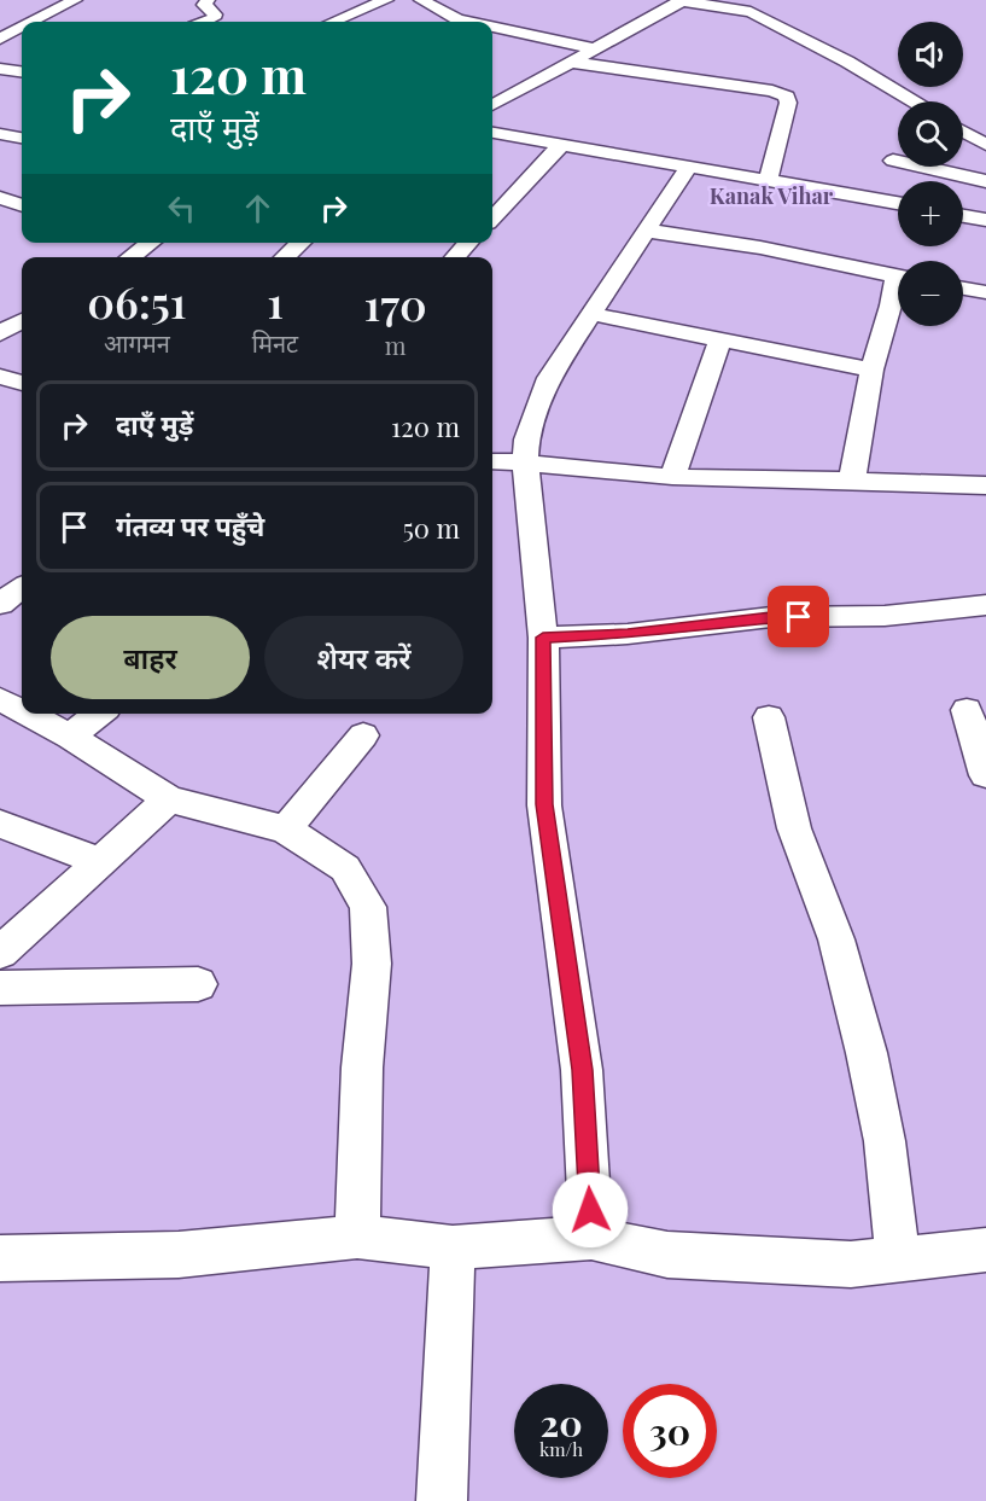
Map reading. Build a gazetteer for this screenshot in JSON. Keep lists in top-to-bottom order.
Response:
{
  "districts": ["Kanak Vihar"],
  "page": {
    "map_buttons": ["+", "−"],
    "turn": ["120 m", "दाएँ मुड़ें"],
    "eta": [
      "06:51",
      "आगमन",
      "1",
      "मिनट",
      "170",
      "m"
    ],
    "list": [
      {
        "name": "दाएँ मुड़ें",
        "value": "120 m"
      },
      {
        "name": "गंतव्य पर पहुँचे",
        "value": "50 m"
      }
    ],
    "buttons": ["बाहर", "शेयर करें"],
    "speed": "20 km/h",
    "limit": "30"
  }
}
